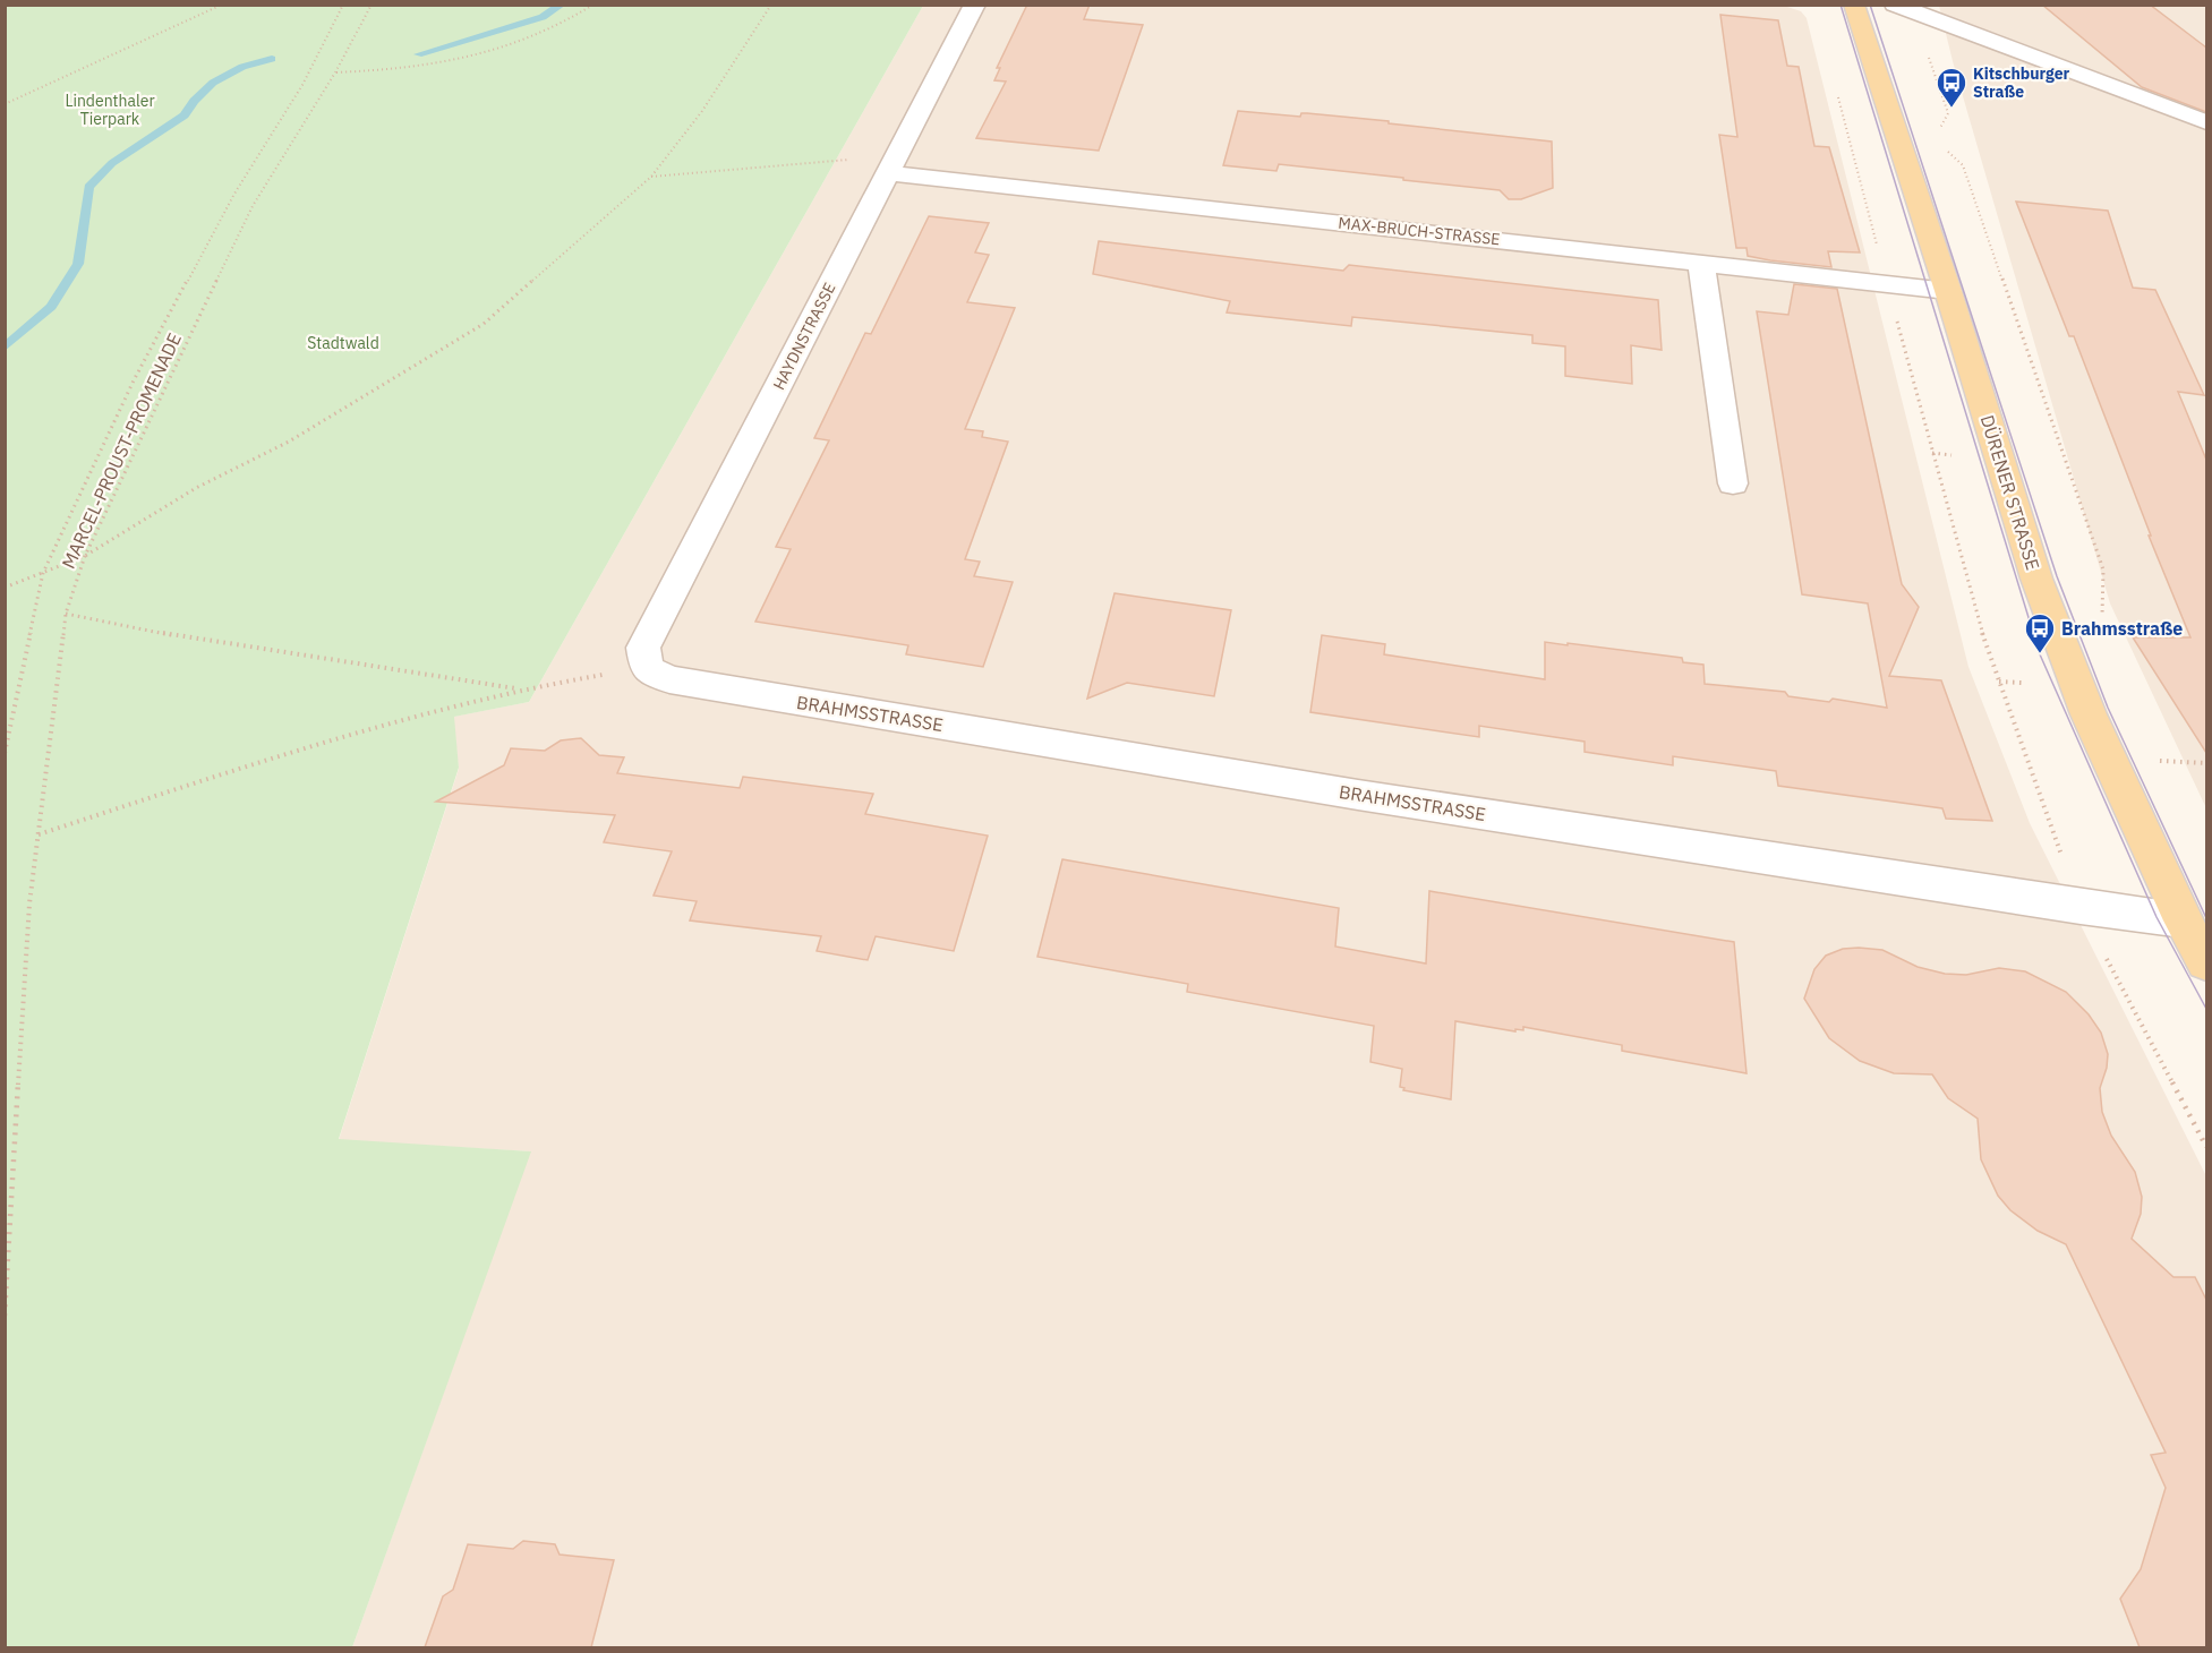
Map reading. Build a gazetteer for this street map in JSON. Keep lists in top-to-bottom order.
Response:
{
  "streets": {
    "main road": ["DÜRENER STRASSE"],
    "street": ["MAX-BRUCH-STRASSE", "HAYDNSTRASSE", "BRAHMSSTRASSE"],
    "path": ["MARCEL-PROUST-PROMENADE"]
  },
  "crossings": [
    ["MAX-BRUCH-STRASSE", "HAYDNSTRASSE"],
    ["MAX-BRUCH-STRASSE", "DÜRENER STRASSE"],
    ["HAYDNSTRASSE", "BRAHMSSTRASSE"],
    ["DÜRENER STRASSE", "BRAHMSSTRASSE"]
  ],
  "parks": ["Lindenthaler Tierpark", "Stadtwald"],
  "places": {
    "bus stop": ["Kitschburger Straße", "Brahmsstraße"]
  }
}
